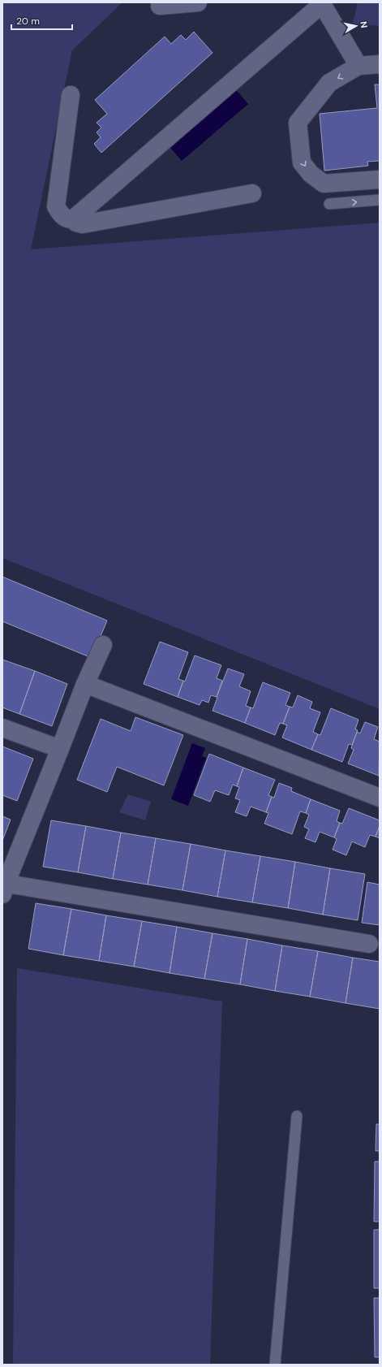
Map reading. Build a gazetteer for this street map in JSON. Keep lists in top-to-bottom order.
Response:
{
  "scale_bar": "20 m",
  "north": "right"
}
